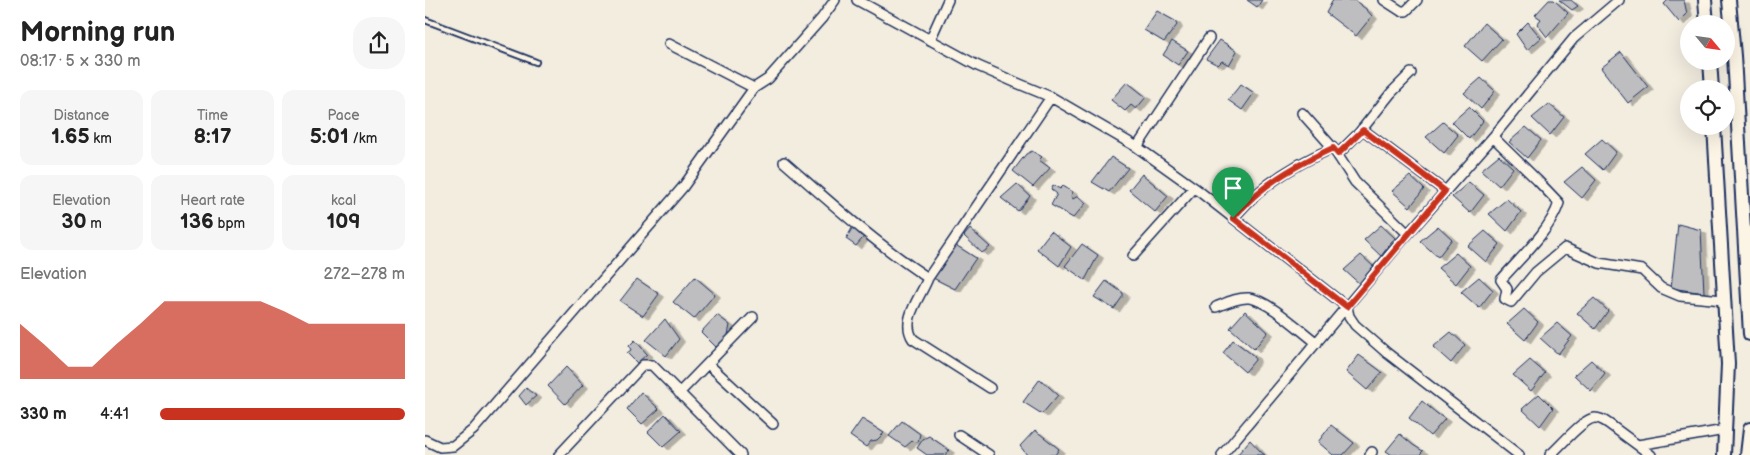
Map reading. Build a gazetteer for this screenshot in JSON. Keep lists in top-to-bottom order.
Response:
{
  "north": "bottom right",
  "page": {
    "heading": ["Morning run", "08:17 · 5 × 330 m"],
    "stats": [
      ["Distance", "1.65 km"],
      ["Time", "8:17"],
      ["Pace", "5:01 /km"],
      ["Elevation", "30 m"],
      ["Heart rate", "136 bpm"],
      ["kcal", "109"]
    ],
    "chart": ["Elevation", "272–278 m"],
    "list": [
      {
        "name": "330 m",
        "note": "4:41"
      }
    ]
  }
}
